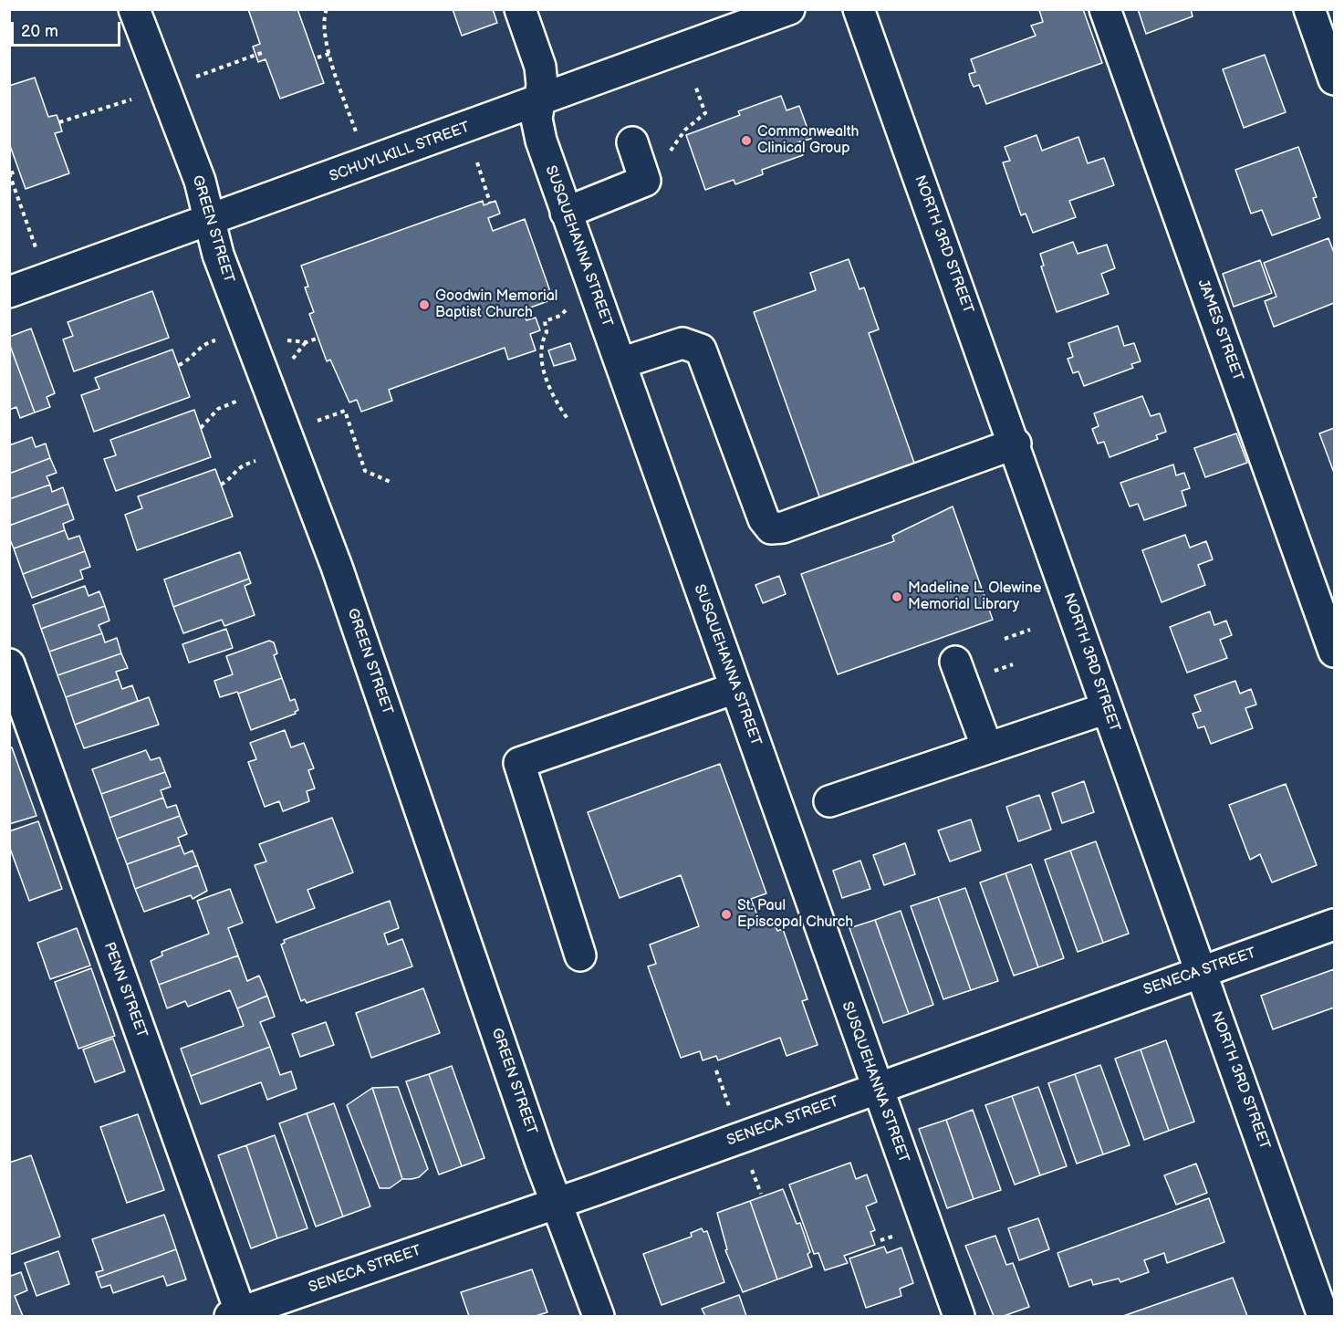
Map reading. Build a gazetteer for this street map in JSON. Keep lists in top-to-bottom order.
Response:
{
  "streets": {
    "street": [
      "SCHUYLKILL STREET",
      "GREEN STREET",
      "NORTH 3RD STREET",
      "SUSQUEHANNA STREET",
      "JAMES STREET",
      "SENECA STREET",
      "PENN STREET"
    ]
  },
  "crossings": [
    ["SCHUYLKILL STREET", "GREEN STREET"],
    ["SCHUYLKILL STREET", "SUSQUEHANNA STREET"],
    ["GREEN STREET", "SENECA STREET"],
    ["NORTH 3RD STREET", "SENECA STREET"],
    ["SUSQUEHANNA STREET", "SENECA STREET"],
    ["SENECA STREET", "PENN STREET"]
  ],
  "places": [
    "Commonwealth Clinical Group",
    "Goodwin Memorial Baptist Church",
    "Madeline L. Olewine Memorial Library",
    "St. Paul Episcopal Church"
  ],
  "scale_bar": "20 m"
}
